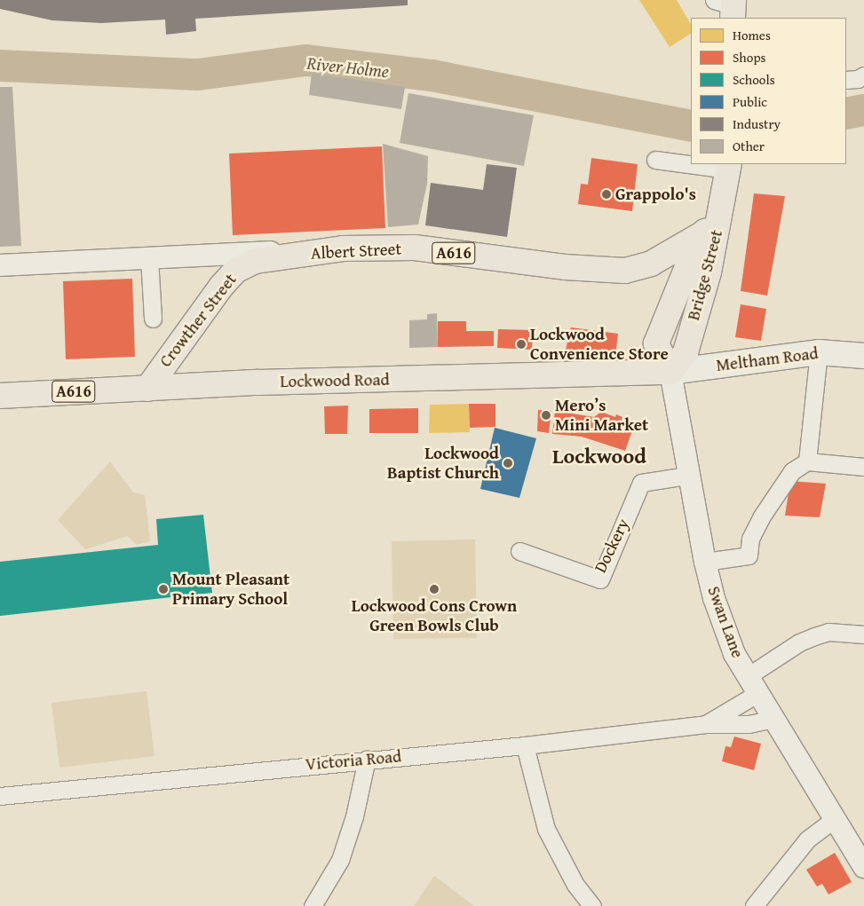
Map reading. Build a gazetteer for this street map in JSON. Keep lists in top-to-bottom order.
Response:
{
  "streets": {
    "main road": [
      "Albert Street",
      "A616",
      "Bridge Street",
      "Crowther Street",
      "Meltham Road",
      "Lockwood Road"
    ],
    "street": ["Dockery", "Swan Lane", "Victoria Road"]
  },
  "crossings": [
    ["Albert Street", "Bridge Street"],
    ["Albert Street", "Crowther Street"],
    ["Bridge Street", "Meltham Road"],
    ["Bridge Street", "Lockwood Road"],
    ["Bridge Street", "Swan Lane"],
    ["Crowther Street", "Lockwood Road"],
    ["Meltham Road", "Lockwood Road"],
    ["Meltham Road", "Swan Lane"],
    ["Lockwood Road", "Swan Lane"],
    ["Dockery", "Swan Lane"],
    ["Swan Lane", "Victoria Road"]
  ],
  "districts": ["Lockwood"],
  "water": ["River Holme"],
  "places": [
    "Grappolo's",
    "Lockwood Convenience Store",
    "Mero’s Mini Market",
    "Lockwood Baptist Church",
    "Mount Pleasant Primary School",
    "Lockwood Cons Crown Green Bowls Club"
  ],
  "legend": [
    "Homes",
    "Shops",
    "Schools",
    "Public",
    "Industry",
    "Other"
  ]
}
